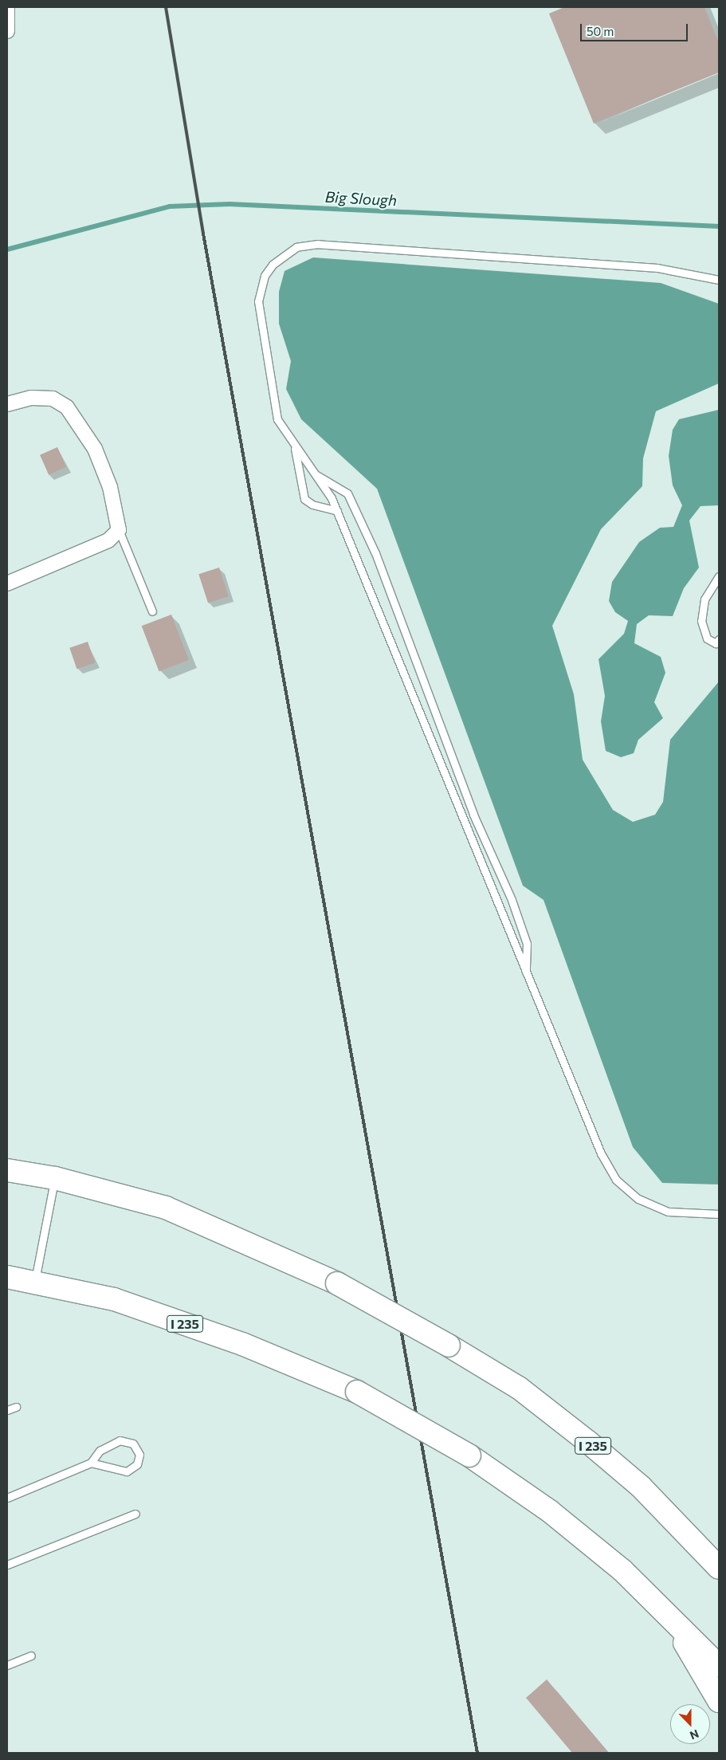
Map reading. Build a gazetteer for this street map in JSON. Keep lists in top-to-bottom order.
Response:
{
  "streets": {
    "highway": ["I 235"]
  },
  "water": ["Big Slough"],
  "scale_bar": "50 m",
  "north": "bottom"
}
